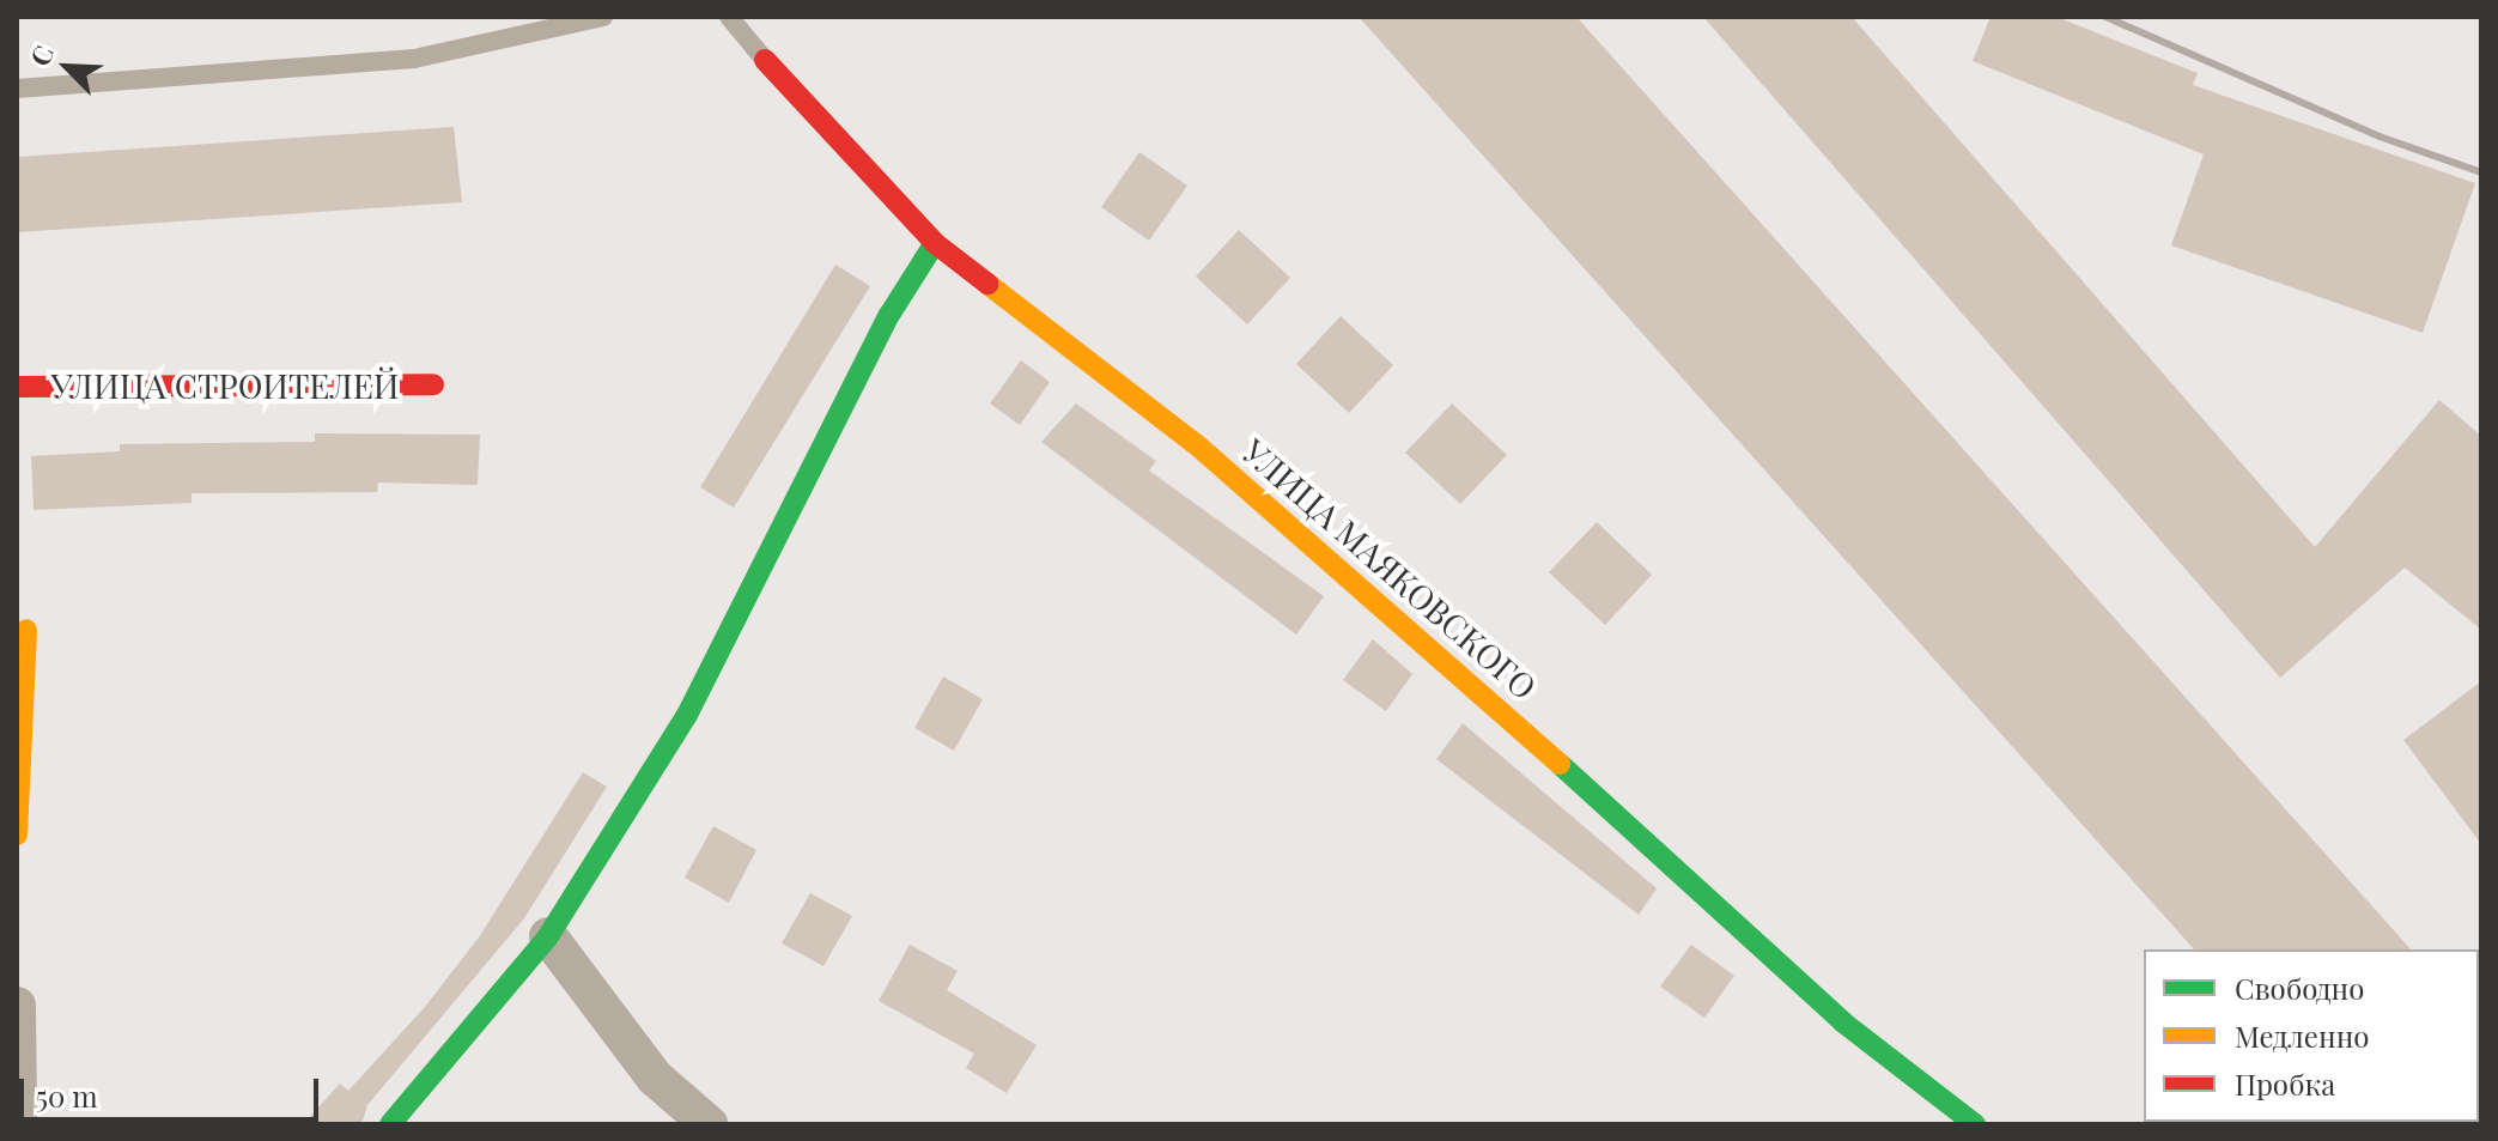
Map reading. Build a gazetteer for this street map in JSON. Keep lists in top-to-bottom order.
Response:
{
  "streets": {
    "street": ["УЛИЦА СТРОИТЕЛЕЙ", "УЛИЦА МАЯКОВСКОГО"]
  },
  "legend": ["Свободно", "Медленно", "Пробка"],
  "scale_bar": "50 m",
  "north": "top left"
}
